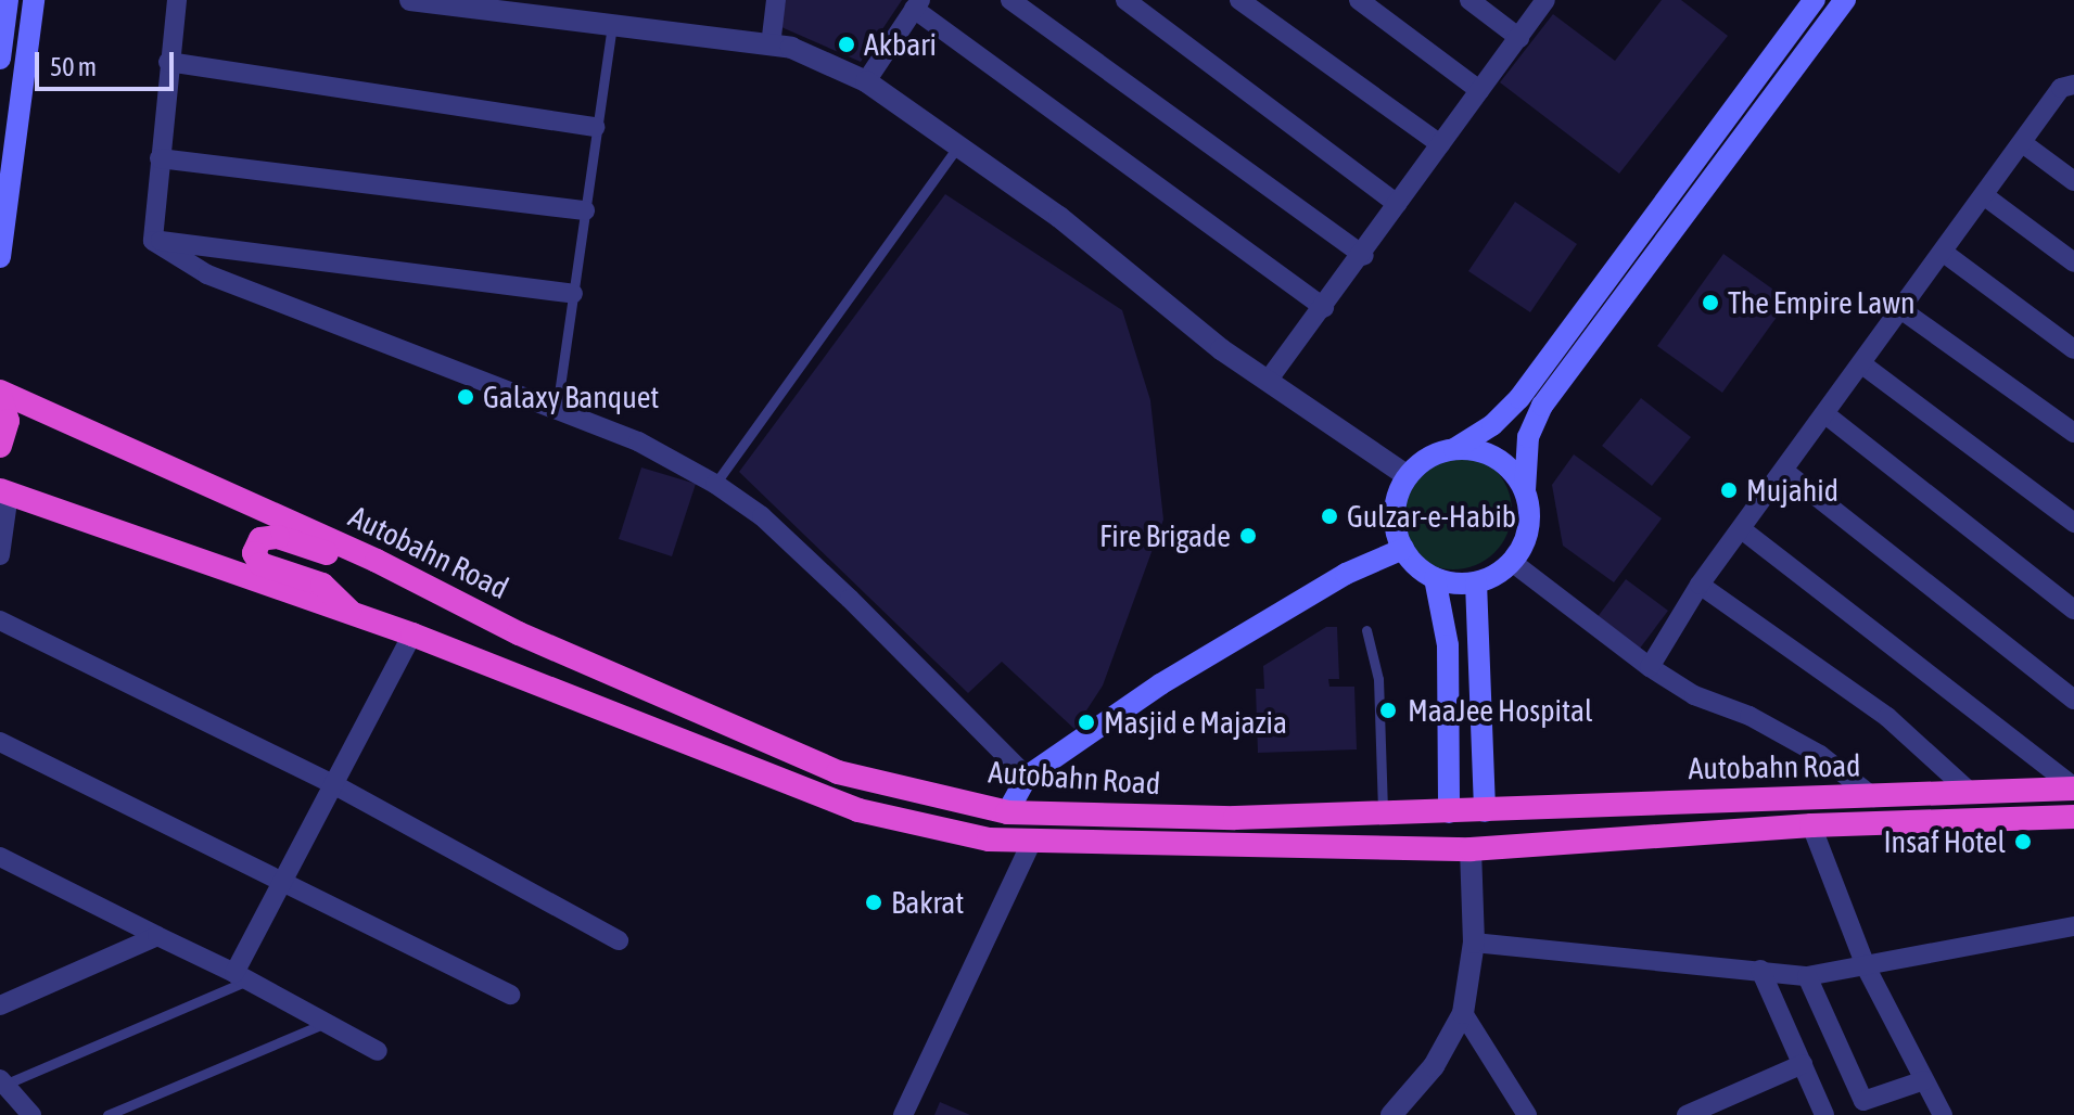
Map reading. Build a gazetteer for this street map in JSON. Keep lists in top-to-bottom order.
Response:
{
  "streets": {
    "highway": ["Autobahn Road"]
  },
  "places": [
    "Akbari",
    "The Empire Lawn",
    "Galaxy Banquet",
    "Mujahid",
    "Gulzar-e-Habib",
    "Fire Brigade",
    "MaaJee Hospital",
    "Masjid e Majazia",
    "Insaf Hotel",
    "Bakrat"
  ],
  "scale_bar": "50 m"
}
